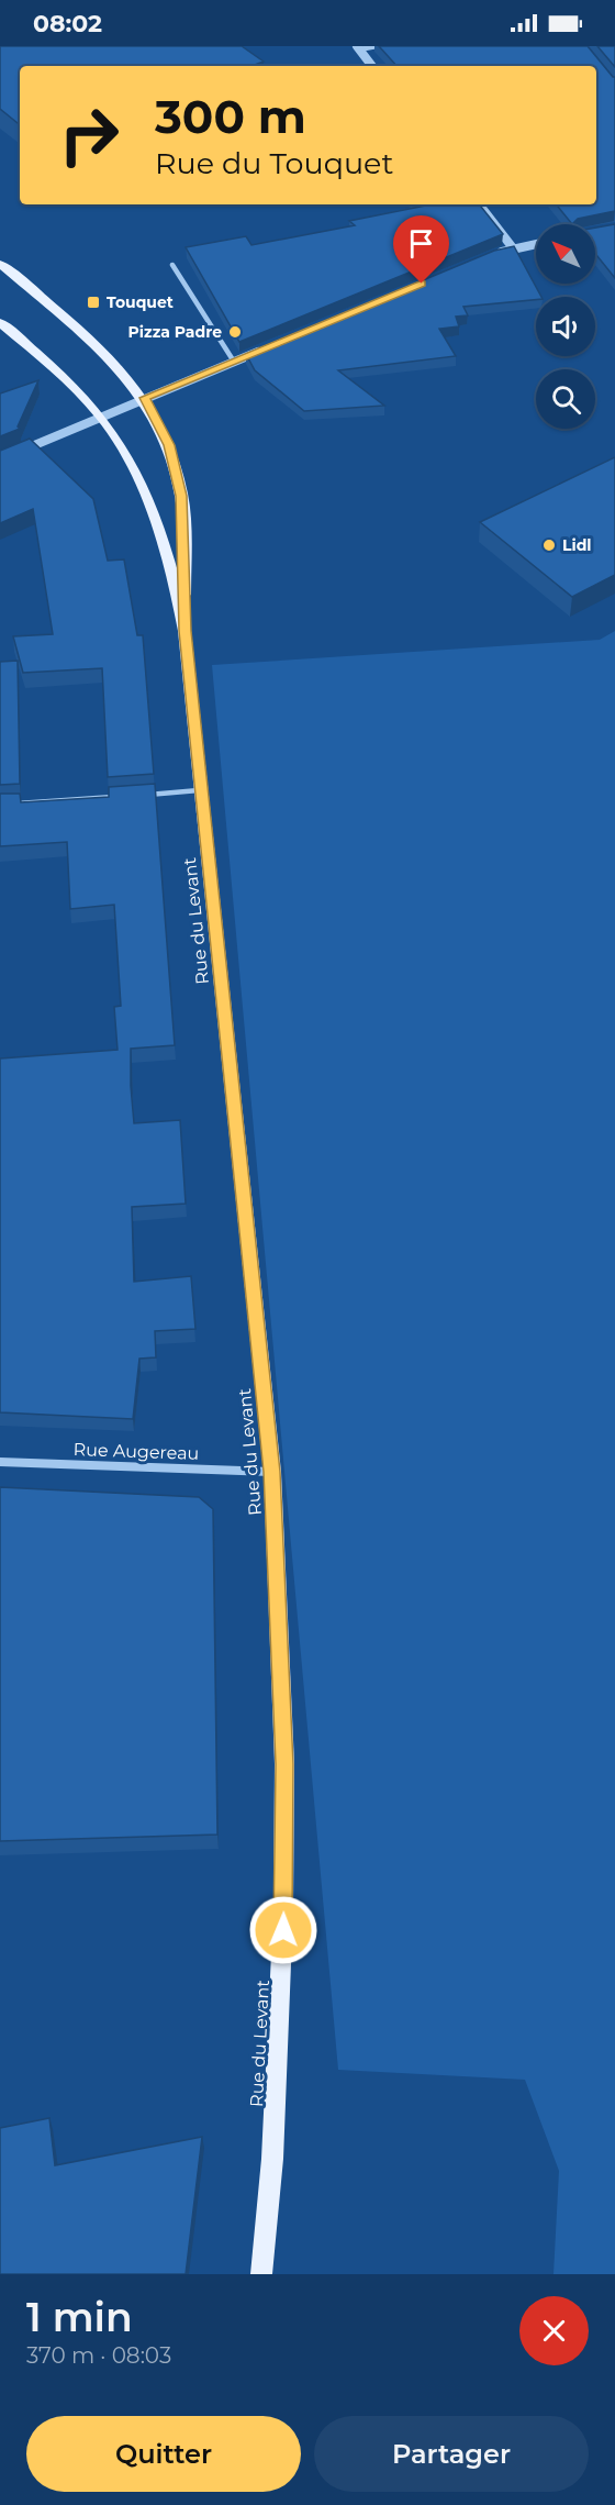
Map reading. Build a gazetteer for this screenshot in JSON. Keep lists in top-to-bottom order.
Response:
{
  "streets": {
    "main road": ["Rue du Levant"],
    "street": ["Rue Augereau"]
  },
  "crossings": [
    ["Rue du Levant", "Rue Augereau"]
  ],
  "places": {
    "transit": ["Touquet"],
    "other": ["Pizza Padre", "Lidl"]
  },
  "north": "top left",
  "page": {
    "status": "08:02",
    "turn": ["300 m", "Rue du Touquet"],
    "heading": ["1 min", "370 m · 08:03"],
    "buttons": ["Quitter", "Partager"]
  }
}
